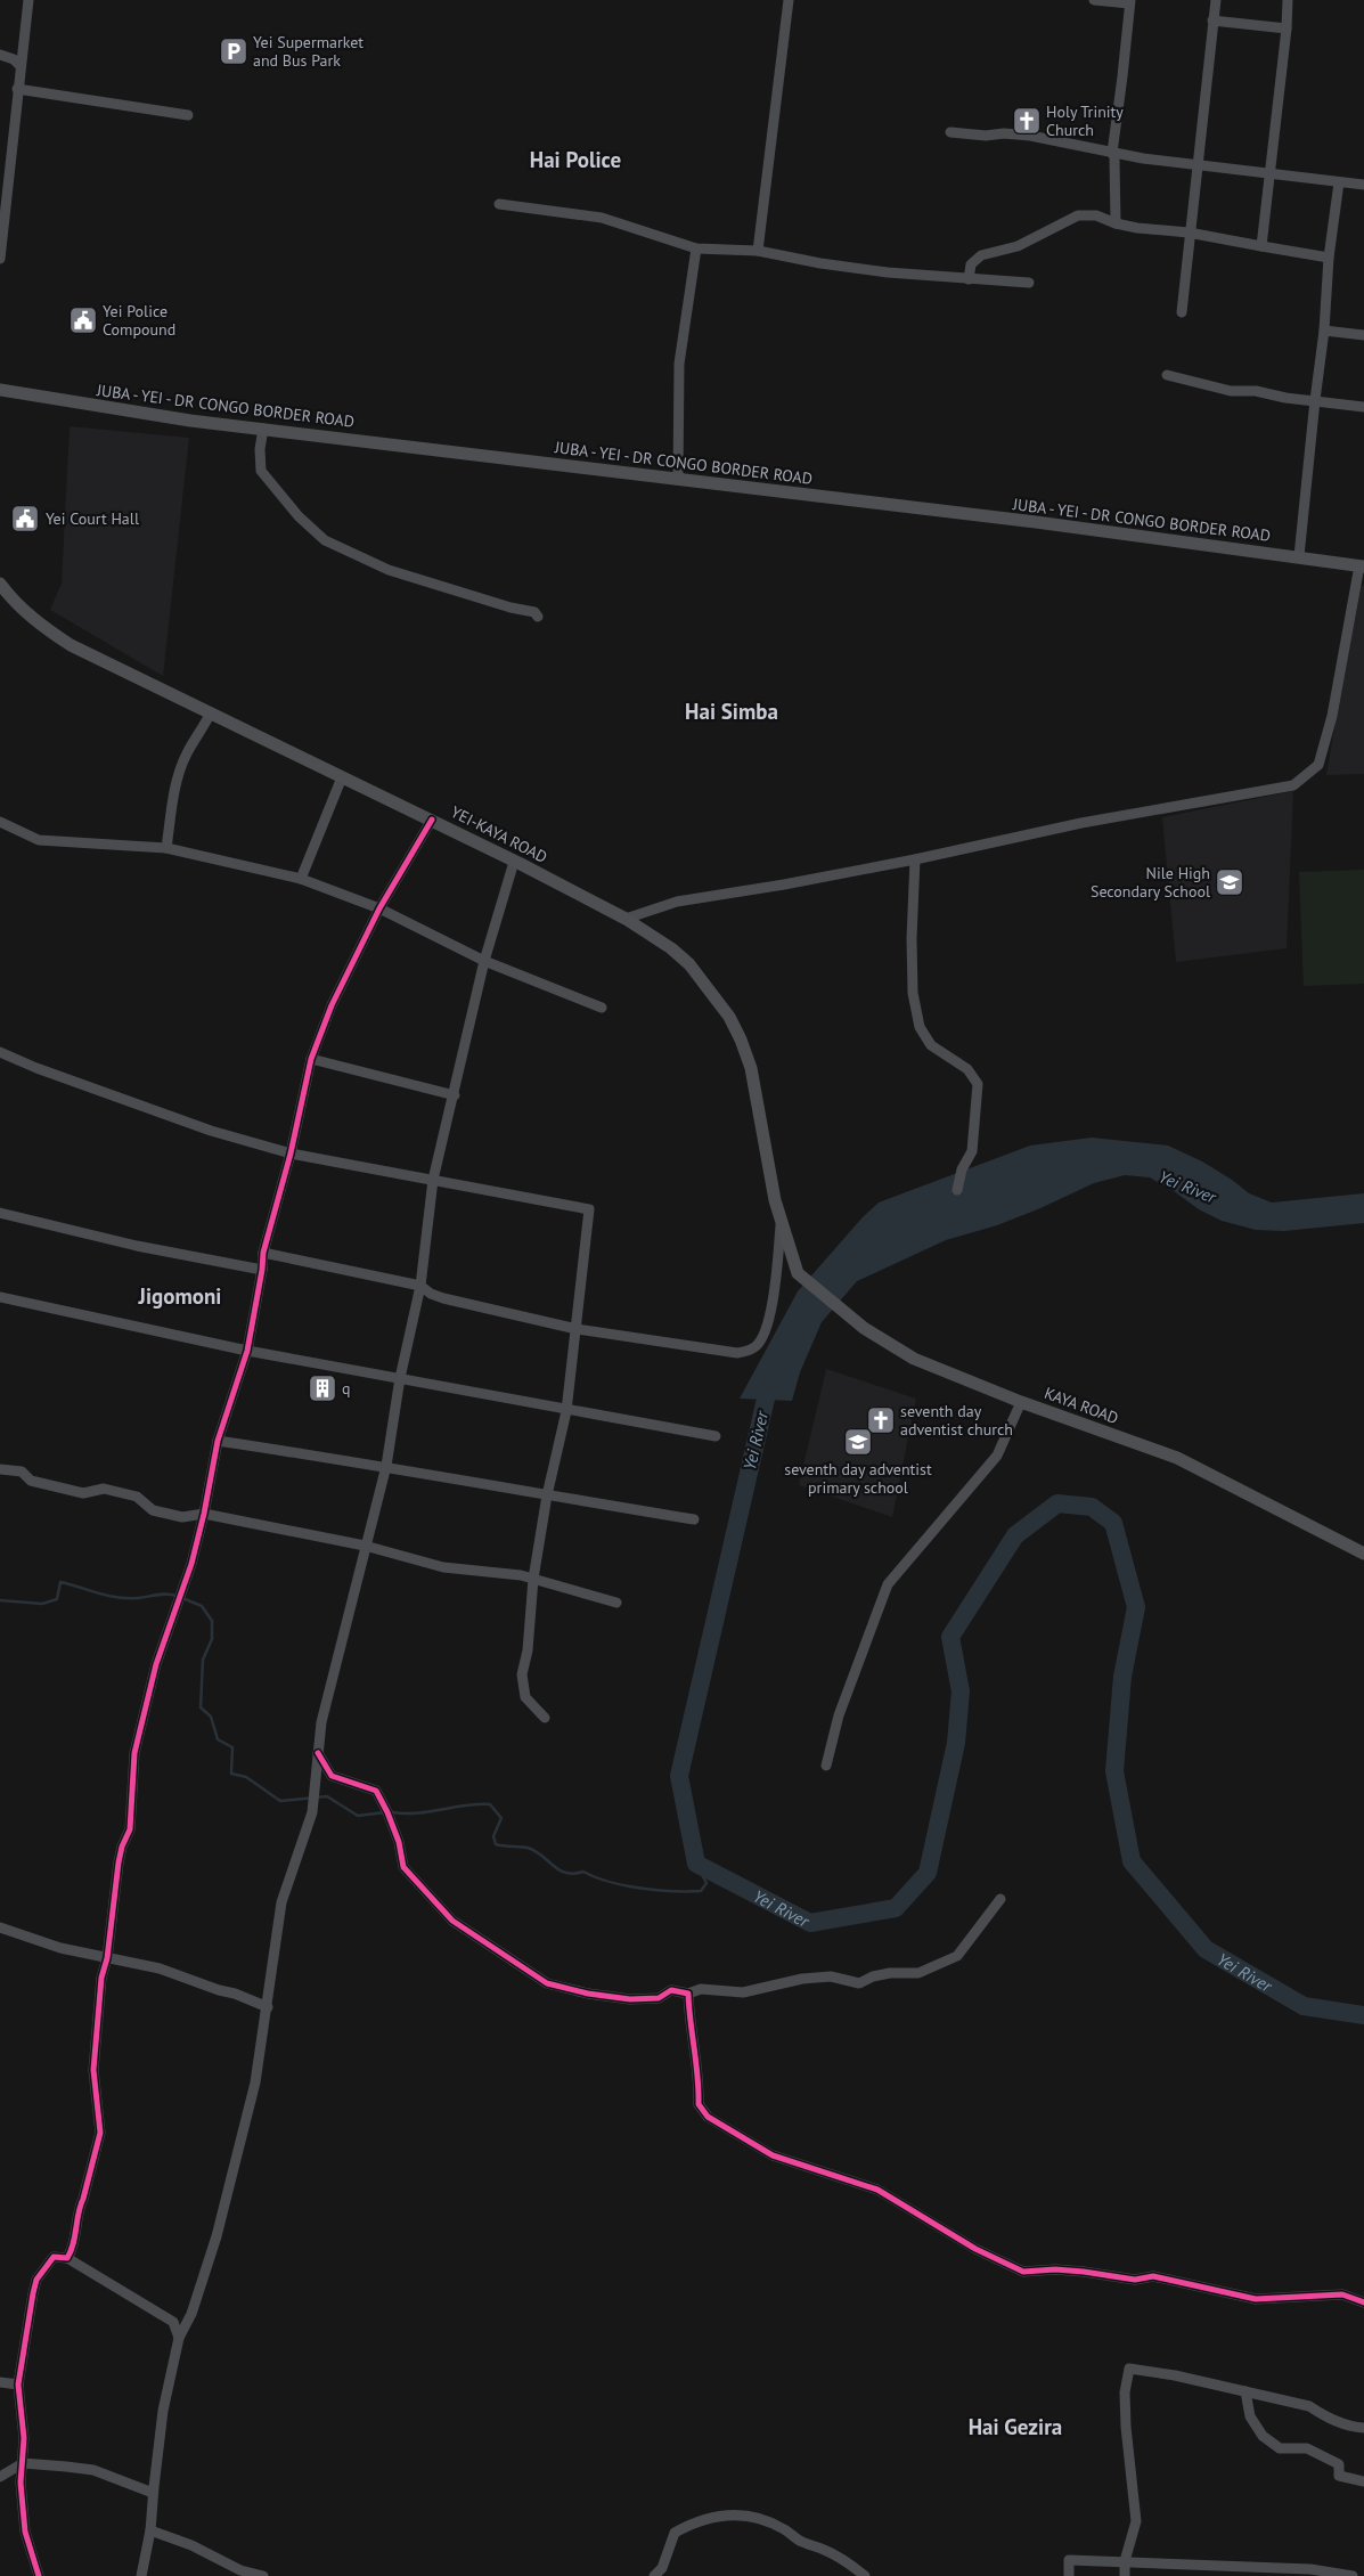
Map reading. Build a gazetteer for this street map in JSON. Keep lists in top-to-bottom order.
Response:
{
  "streets": {
    "main road": ["JUBA - YEI - DR CONGO BORDER ROAD", "YEI-KAYA ROAD", "KAYA ROAD"]
  },
  "crossings": [
    ["YEI-KAYA ROAD", "KAYA ROAD"]
  ],
  "districts": [
    "Hai Police",
    "Hai Simba",
    "Jigomoni",
    "Hai Gezira"
  ],
  "water": ["Yei River"],
  "places": {
    "parking": ["Yei Supermarket and Bus Park"],
    "church": ["Holy Trinity Church", "seventh day adventist church"],
    "public building": ["Yei Police Compound", "Yei Court Hall"],
    "school or university": ["Nile High Secondary School", "seventh day adventist primary school"],
    "building": ["q"]
  }
}
